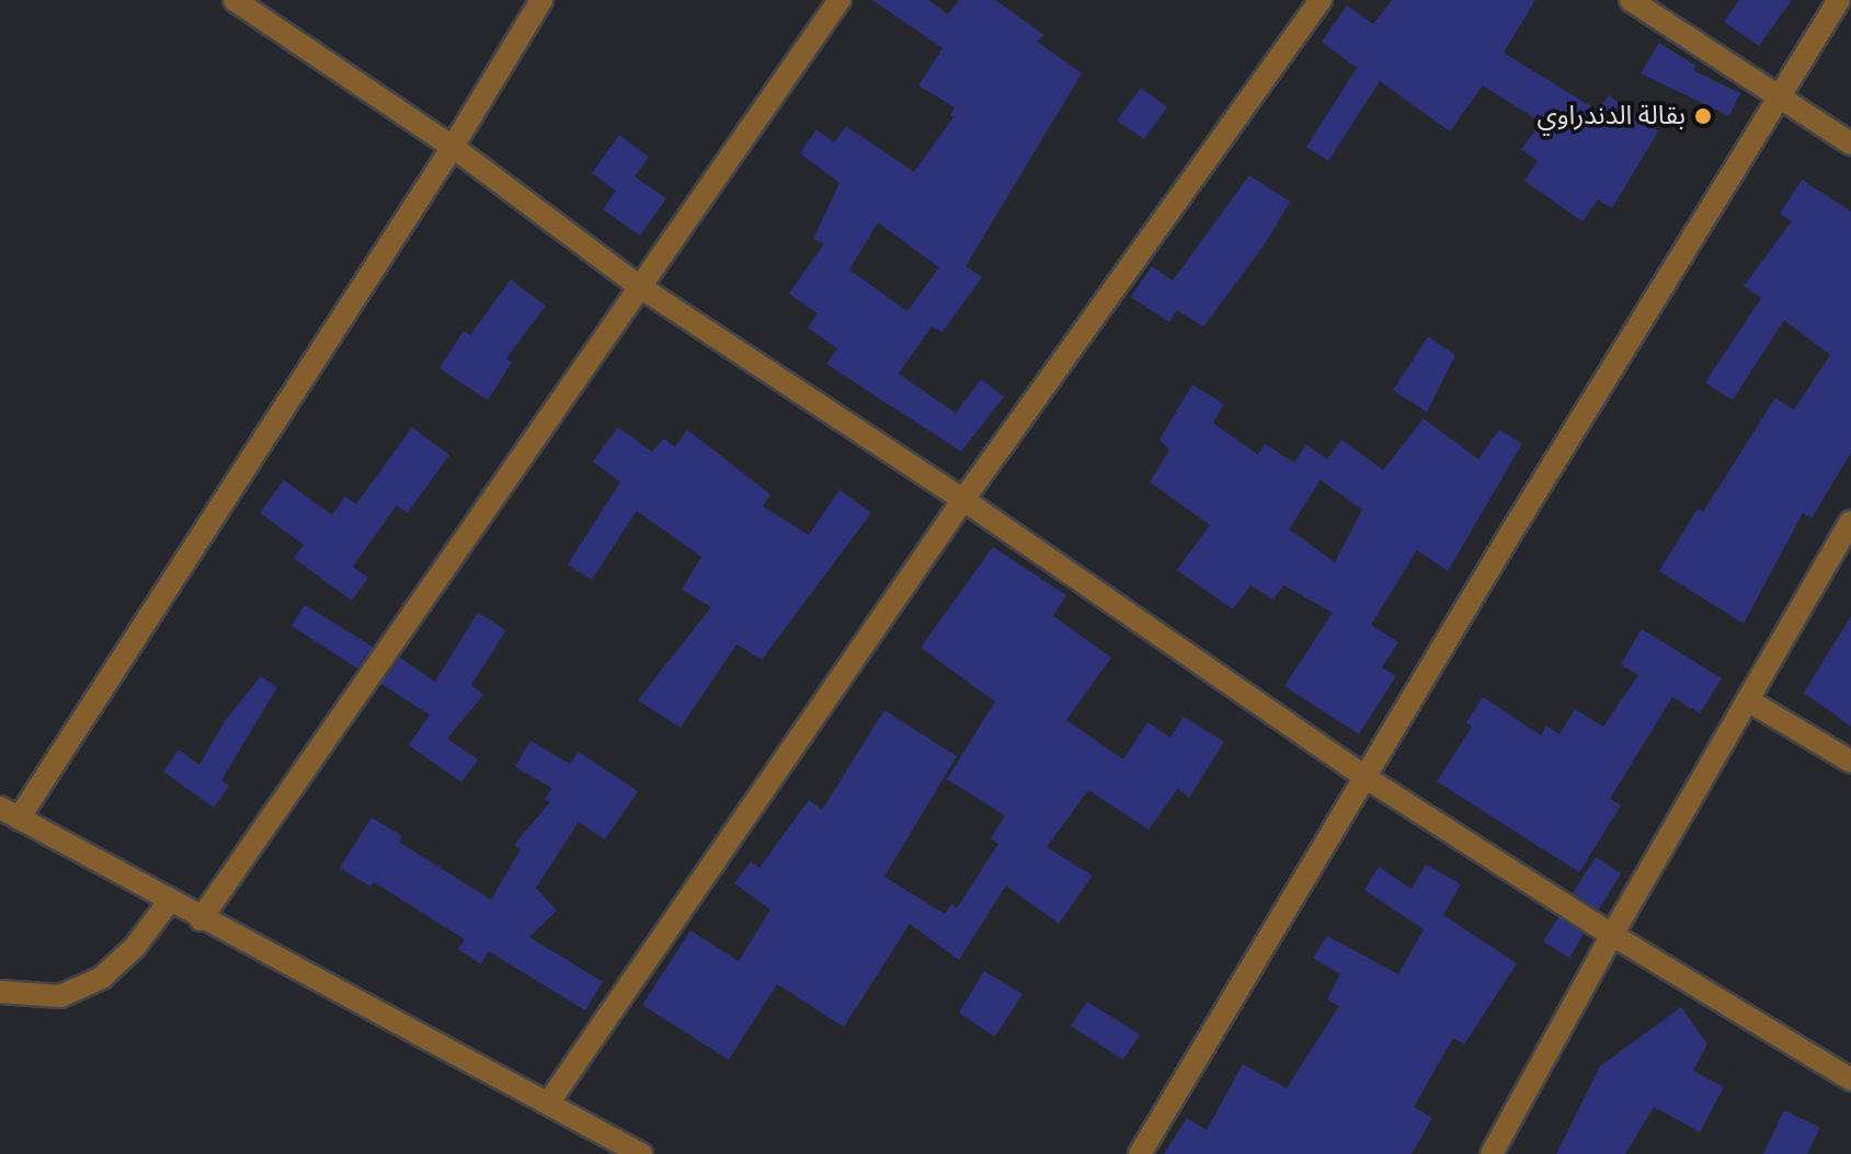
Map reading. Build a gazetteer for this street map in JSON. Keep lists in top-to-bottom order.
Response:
{
  "places": ["بقالة الدندراوي"]
}
